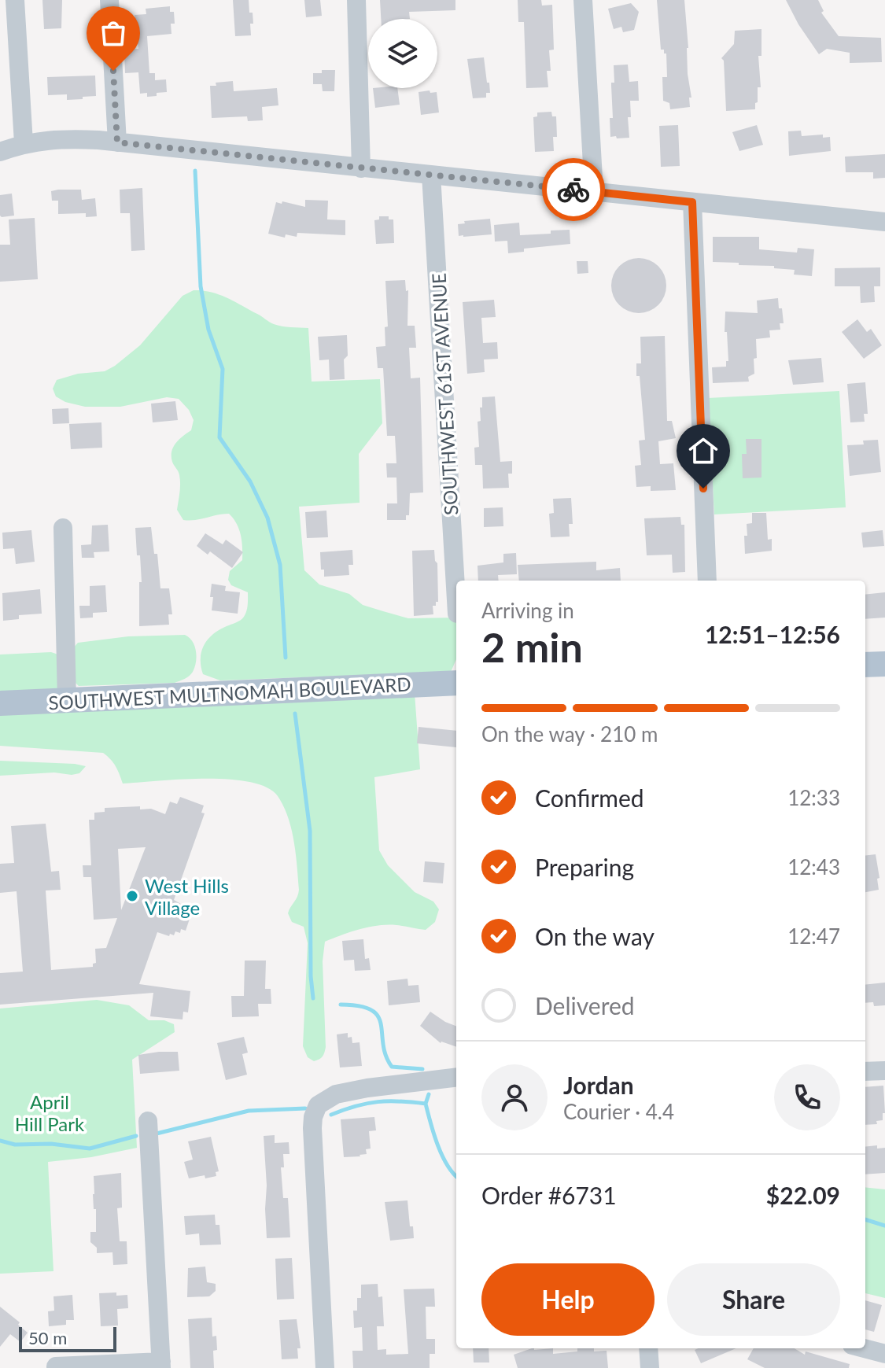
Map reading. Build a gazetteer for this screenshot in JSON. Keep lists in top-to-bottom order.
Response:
{
  "streets": {
    "main road": ["SOUTHWEST MULTNOMAH BOULEVARD"],
    "street": ["SOUTHWEST 61ST AVENUE"]
  },
  "parks": ["April Hill Park"],
  "places": ["West Hills Village"],
  "scale_bar": "50 m",
  "page": {
    "heading": ["2 min", "Arriving in", "12:51–12:56"],
    "panel": [
      "Jordan",
      "Courier · 4.4",
      "Order #6731",
      "$22.09"
    ],
    "bar": "On the way · 210 m",
    "list": [
      ["Confirmed", "12:33"],
      ["Preparing", "12:43"],
      ["On the way", "12:47"],
      "Delivered"
    ],
    "buttons": ["Help", "Share"],
    "scale": "50 m"
  }
}
